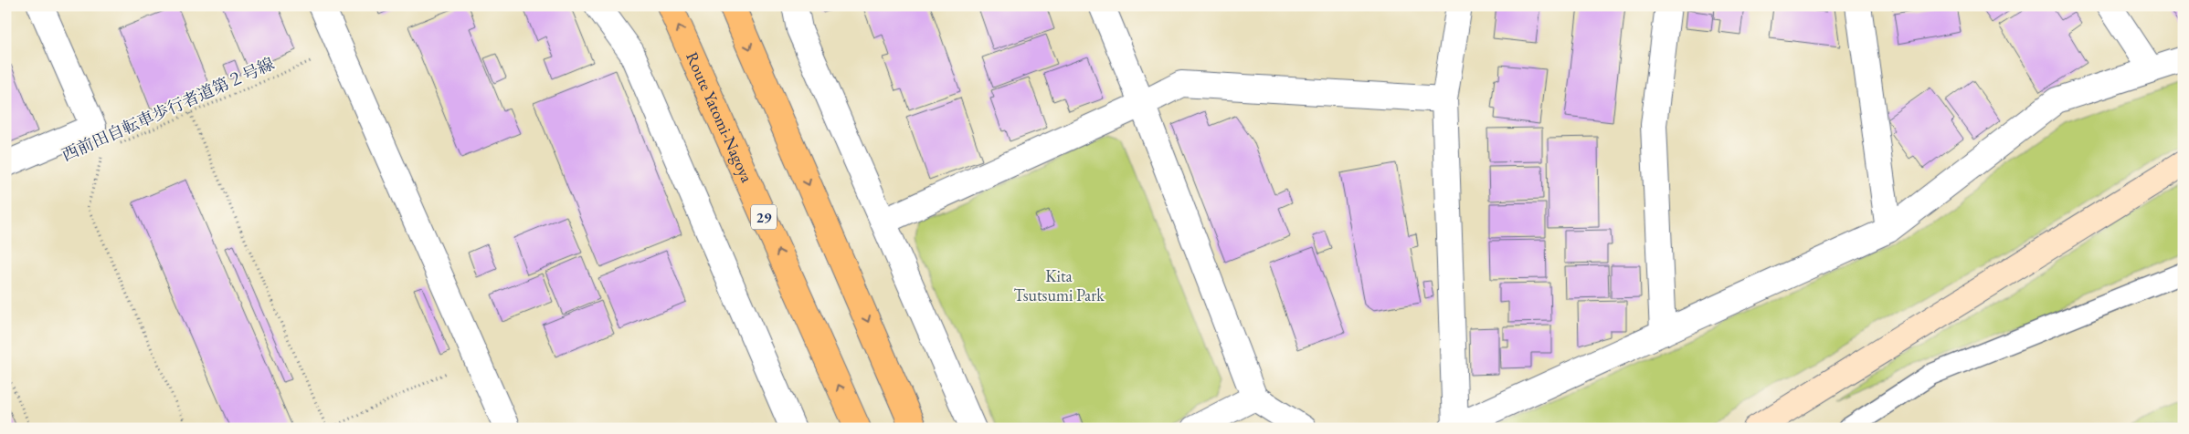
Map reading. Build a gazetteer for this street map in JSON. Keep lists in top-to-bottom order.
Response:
{
  "streets": {
    "main road": ["Route Yatomi-Nagoya", "29"],
    "path": ["西前田自転車歩行者道第２号線"]
  },
  "parks": ["Kita Tsutsumi Park"]
}
